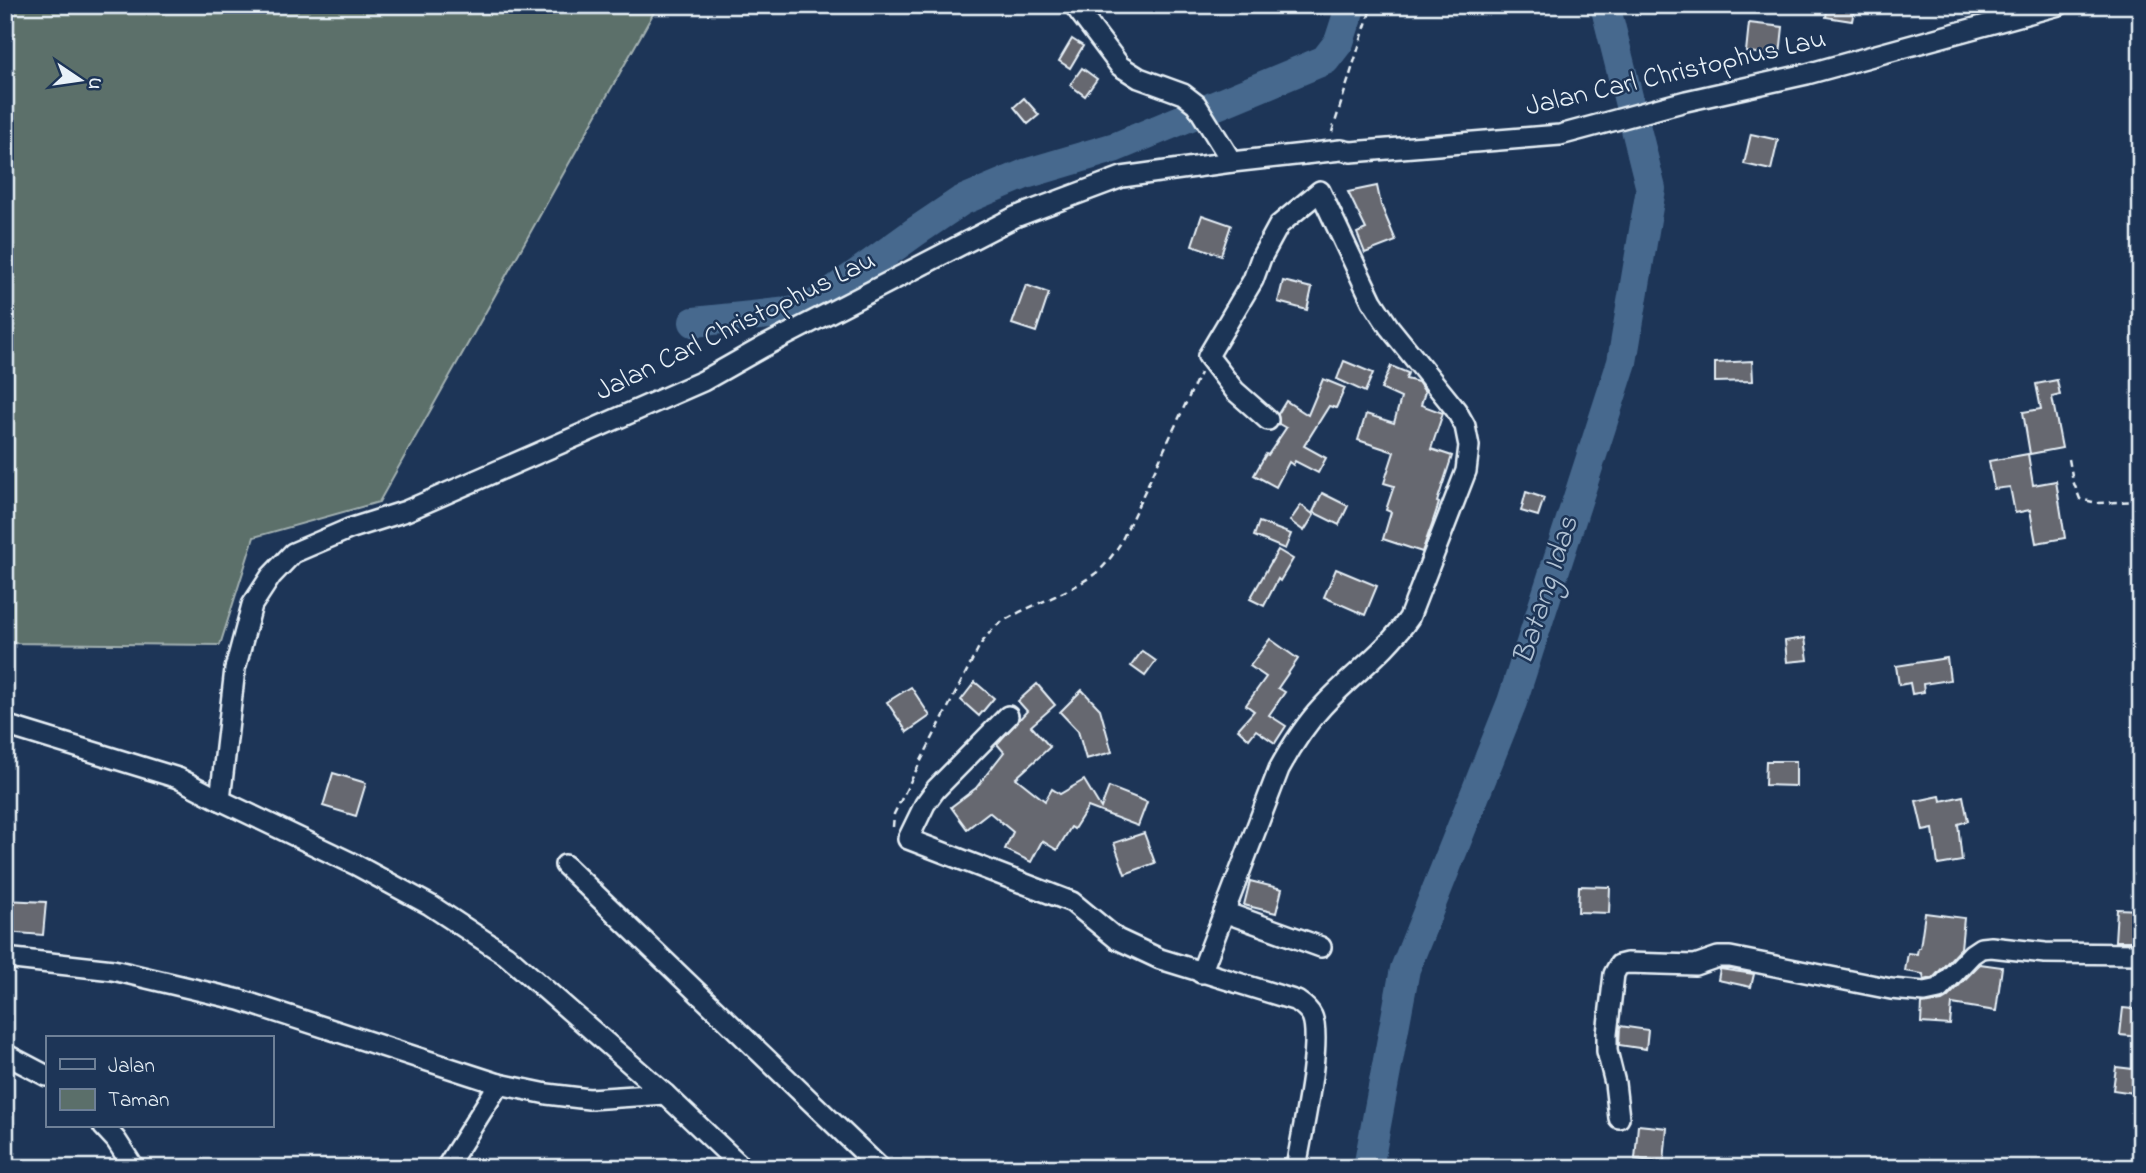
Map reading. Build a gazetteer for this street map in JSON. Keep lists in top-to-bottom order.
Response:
{
  "streets": {
    "street": ["Jalan Carl Christophus Lau"]
  },
  "water": ["Batang Idas"],
  "legend": ["Jalan", "Taman"],
  "north": "right"
}
